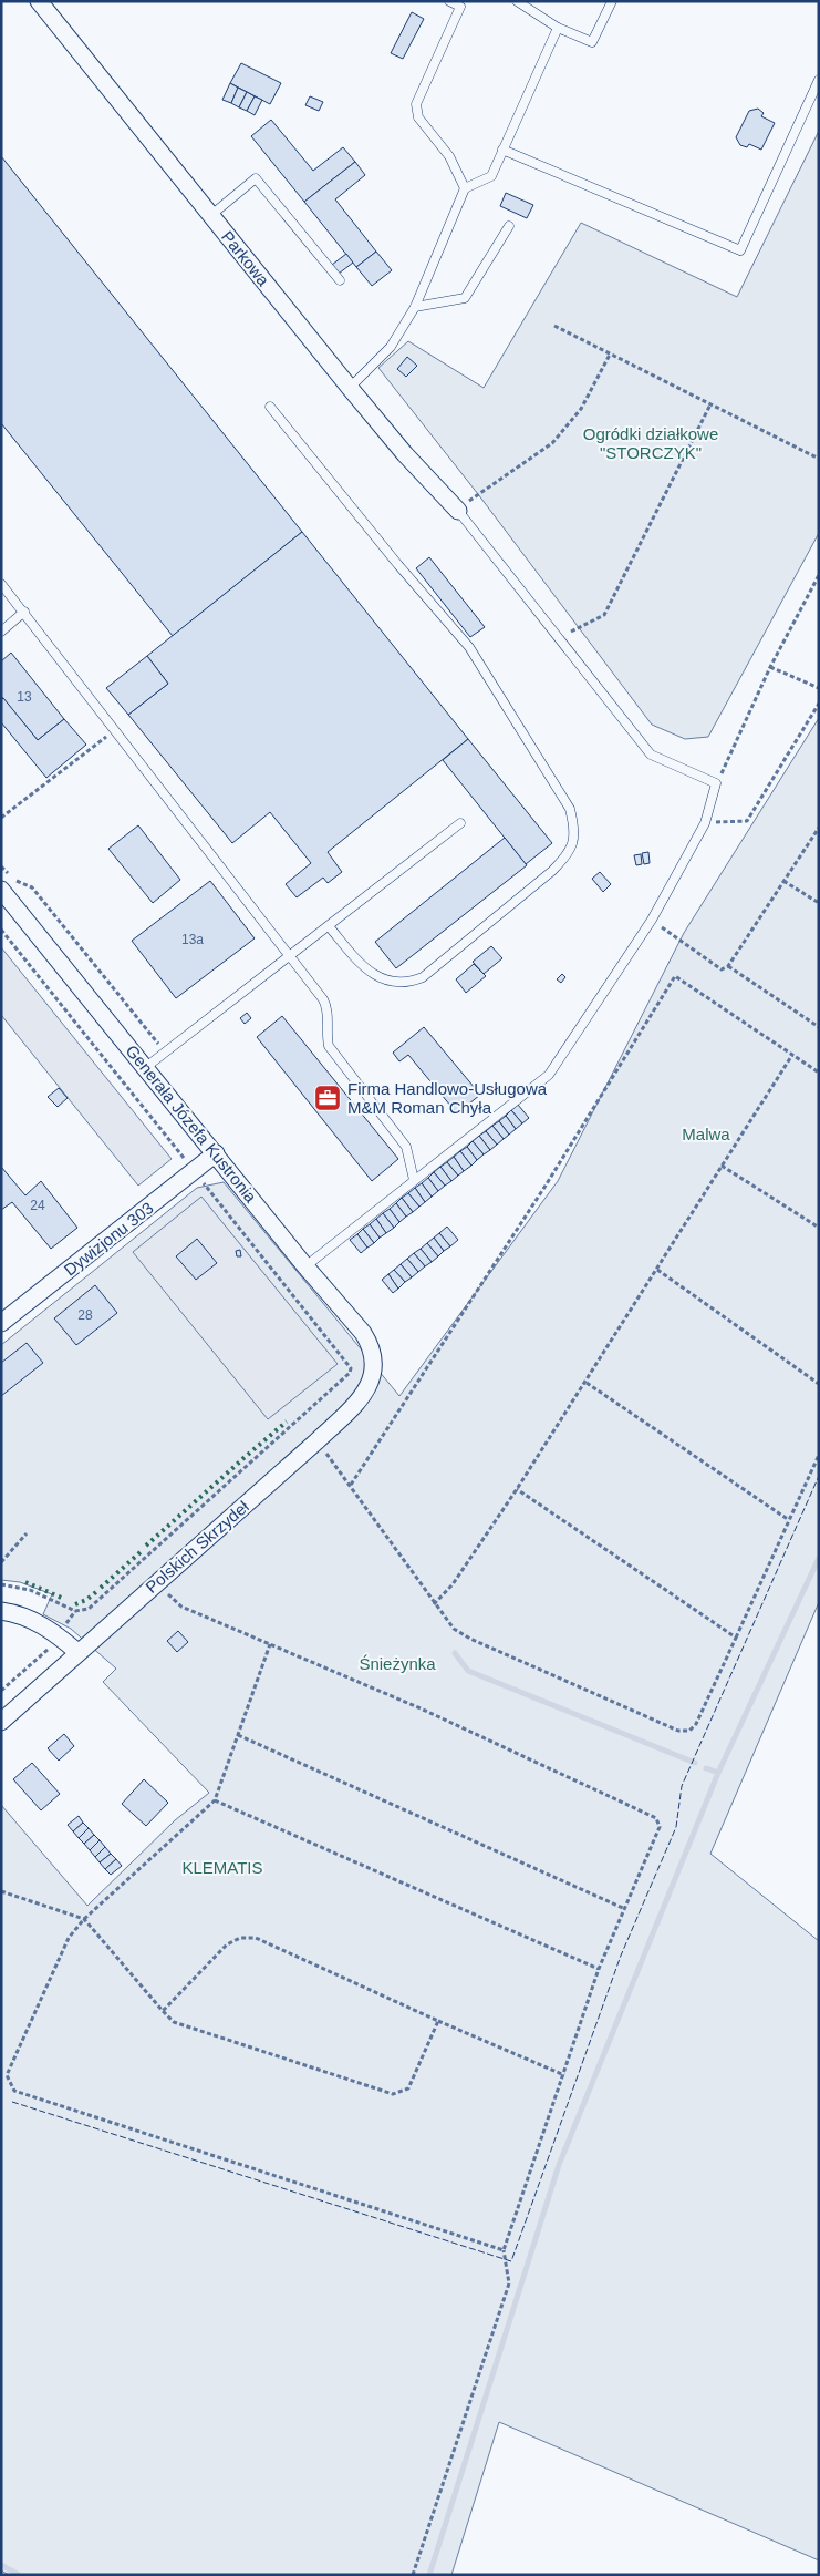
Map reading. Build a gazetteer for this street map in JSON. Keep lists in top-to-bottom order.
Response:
{
  "streets": {
    "street": [
      "Parkowa",
      "Generała Józefa Kustronia",
      "Dywizjonu 303",
      "Polskich Skrzydeł"
    ]
  },
  "crossings": [
    ["Generała Józefa Kustronia", "Dywizjonu 303"],
    ["Generała Józefa Kustronia", "Polskich Skrzydeł"]
  ],
  "parks": [
    "Ogródki działkowe \"STORCZYK\"",
    "Malwa",
    "Śnieżynka",
    "KLEMATIS"
  ],
  "places": {
    "office": ["Firma Handlowo-Usługowa M&M Roman Chyła"]
  },
  "house_numbers": [
    "13",
    "13a",
    "24",
    "28"
  ]
}
